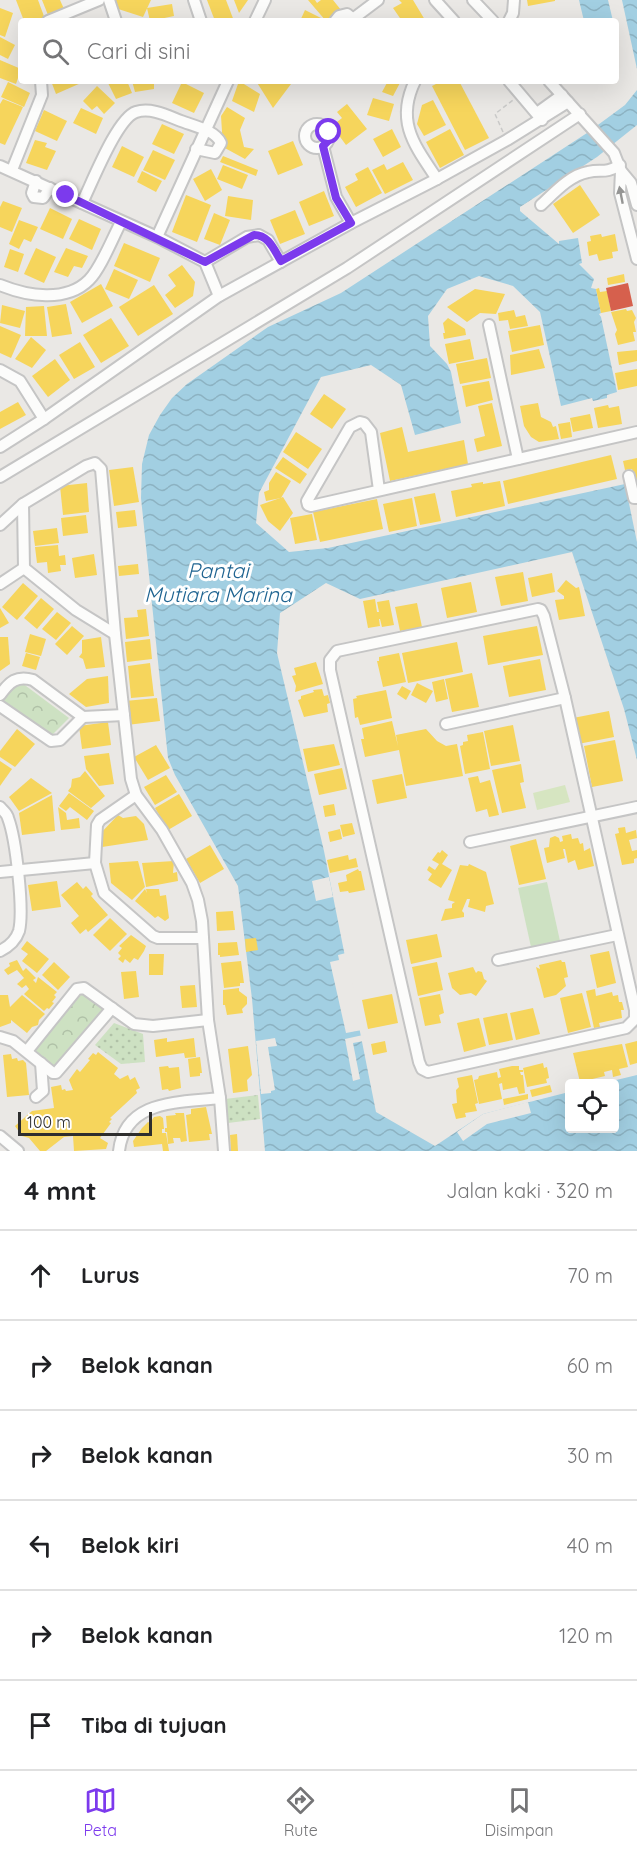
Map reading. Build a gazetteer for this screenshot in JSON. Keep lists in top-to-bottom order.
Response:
{
  "water": ["Pantai Mutiara Marina"],
  "scale_bar": "100 m",
  "page": {
    "search": "Cari di sini",
    "scale": "100 m",
    "heading": ["4 mnt", "Jalan kaki · 320 m"],
    "list": [
      ["Lurus", "70 m"],
      ["Belok kanan", "60 m"],
      ["Belok kanan", "30 m"],
      ["Belok kiri", "40 m"],
      ["Belok kanan", "120 m"],
      "Tiba di tujuan"
    ],
    "nav": ["Peta", "Rute", "Disimpan"]
  }
}
